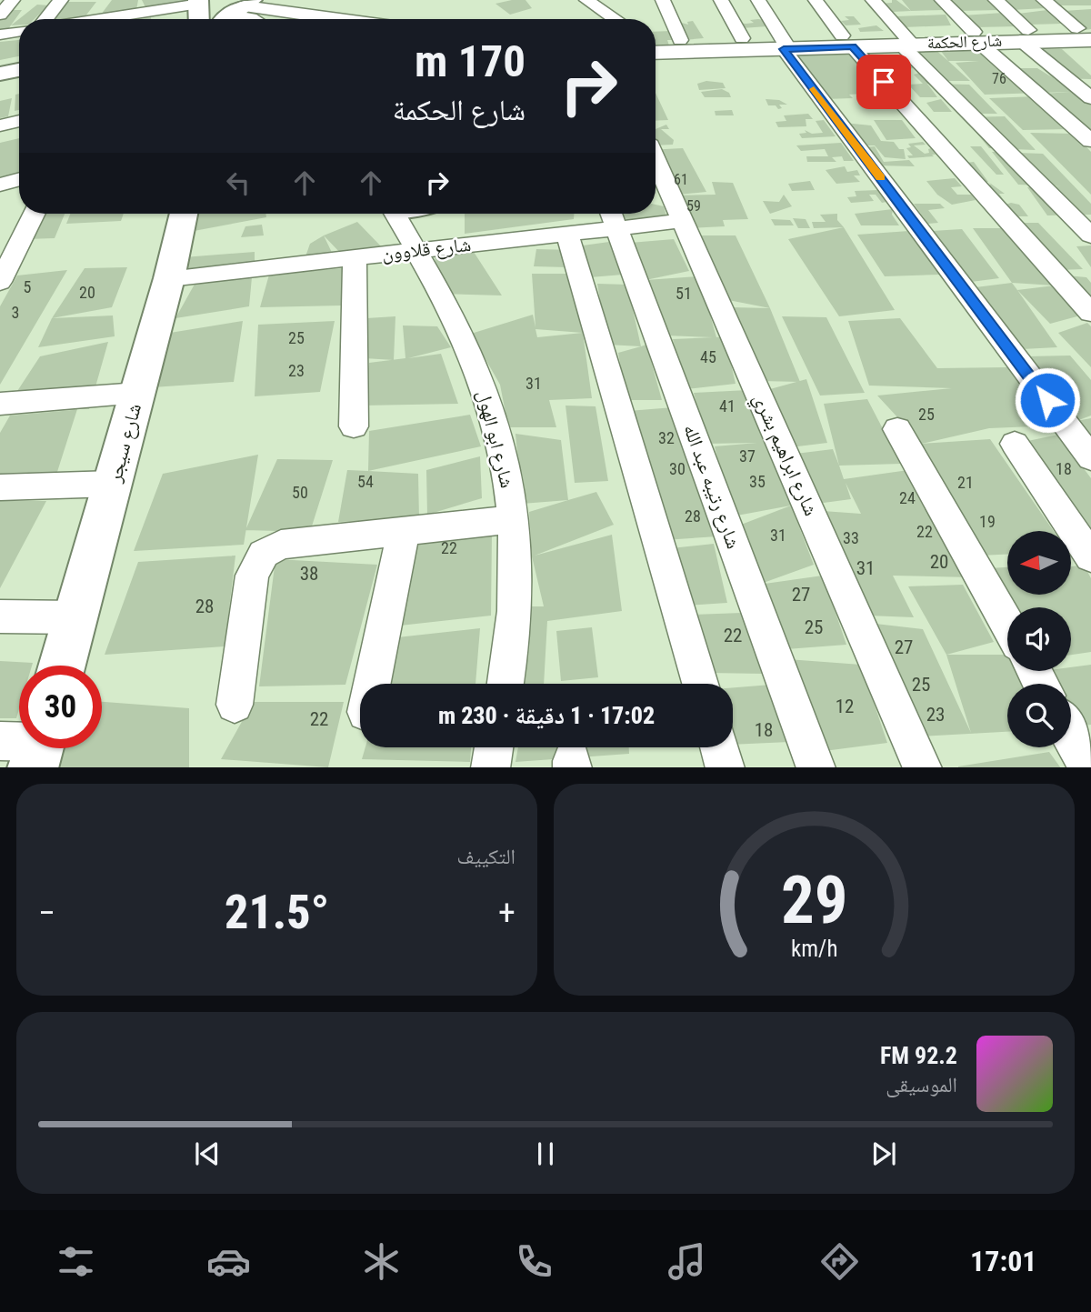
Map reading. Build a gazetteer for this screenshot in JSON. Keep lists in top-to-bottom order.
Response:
{
  "streets": {
    "main road": ["شارع سيجر"],
    "street": [
      "شارع الحكمة",
      "شارع قلاوون",
      "شارع ابو الهول",
      "شارع ابراهيم بشري",
      "شارع رتيبه عبد الله"
    ]
  },
  "crossings": [
    ["شارع قلاوون", "شارع ابو الهول"],
    ["شارع قلاوون", "شارع سيجر"],
    ["شارع قلاوون", "شارع ابراهيم بشري"],
    ["شارع قلاوون", "شارع رتيبه عبد الله"]
  ],
  "house_numbers": [
    "76",
    "61",
    "59",
    "5",
    "20",
    "51",
    "3",
    "25",
    "45",
    "23",
    "31",
    "41",
    "25",
    "32",
    "37",
    "30",
    "18",
    "54",
    "35",
    "21",
    "50",
    "24",
    "28",
    "19",
    "22",
    "31",
    "33",
    "22",
    "20",
    "31",
    "38",
    "27",
    "28",
    "25",
    "22",
    "27",
    "25",
    "12",
    "23",
    "22",
    "18"
  ],
  "north": "left",
  "page": {
    "turn": ["170 m", "شارع الحكمة"],
    "limit": "30",
    "trip": "17:02 · 1 دقيقة · 230 m",
    "tile": "التكييف",
    "heat": ["−", "21.5°", "+"],
    "song": ["92.2 FM", "الموسيقى"],
    "tabs": "17:01",
    "gauge": ["29", "km/h"]
  }
}
